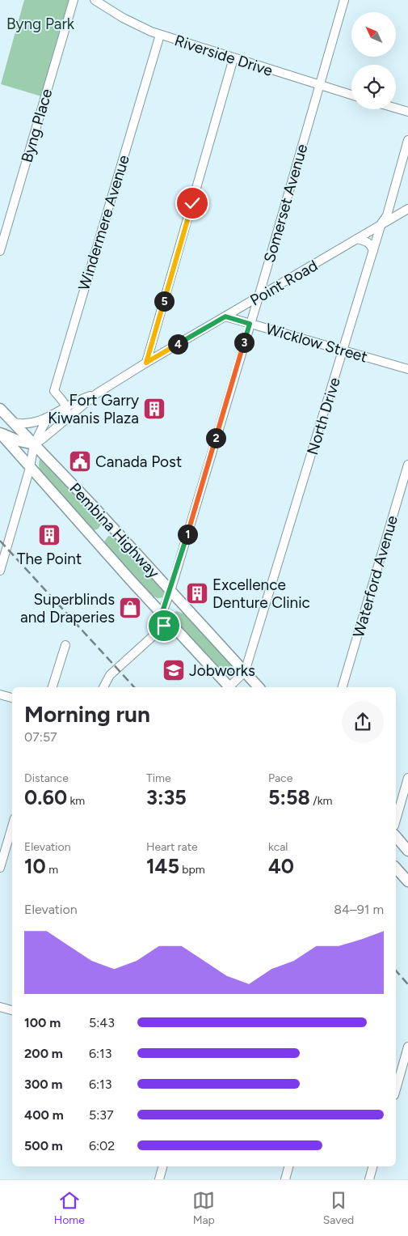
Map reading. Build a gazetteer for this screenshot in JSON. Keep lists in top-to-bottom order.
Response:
{
  "streets": {
    "main road": ["Pembina Highway"],
    "street": [
      "Riverside Drive",
      "Byng Place",
      "Somerset Avenue",
      "Windermere Avenue",
      "Point Road",
      "Wicklow Street",
      "North Drive",
      "Waterford Avenue"
    ]
  },
  "crossings": [
    ["Riverside Drive", "Somerset Avenue"],
    ["Riverside Drive", "Windermere Avenue"],
    ["Somerset Avenue", "Point Road"],
    ["Somerset Avenue", "Wicklow Street"],
    ["Somerset Avenue", "Pembina Highway"],
    ["Windermere Avenue", "Point Road"],
    ["Point Road", "Wicklow Street"],
    ["Point Road", "North Drive"],
    ["Point Road", "Pembina Highway"],
    ["Wicklow Street", "North Drive"],
    ["North Drive", "Pembina Highway"]
  ],
  "parks": ["Byng Park"],
  "places": {
    "building": ["Fort Garry Kiwanis Plaza", "The Point", "Excellence Denture Clinic"],
    "public building": ["Canada Post"],
    "shop": ["Superblinds and Draperies"],
    "school or university": ["Jobworks"]
  },
  "north": "top left",
  "page": {
    "pins": [
      "5",
      "3",
      "4",
      "2",
      "1"
    ],
    "heading": ["Morning run", "07:57"],
    "stats": [
      ["Distance", "0.60 km"],
      ["Time", "3:35"],
      ["Pace", "5:58 /km"],
      ["Elevation", "10 m"],
      ["Heart rate", "145 bpm"],
      ["kcal", "40"]
    ],
    "chart": ["Elevation", "84–91 m"],
    "list": [
      {
        "name": "100 m",
        "note": "5:43"
      },
      {
        "name": "200 m",
        "note": "6:13"
      },
      {
        "name": "300 m",
        "note": "6:13"
      },
      {
        "name": "400 m",
        "note": "5:37"
      },
      {
        "name": "500 m",
        "note": "6:02"
      }
    ],
    "tabs": ["Home", "Map", "Saved"]
  }
}
